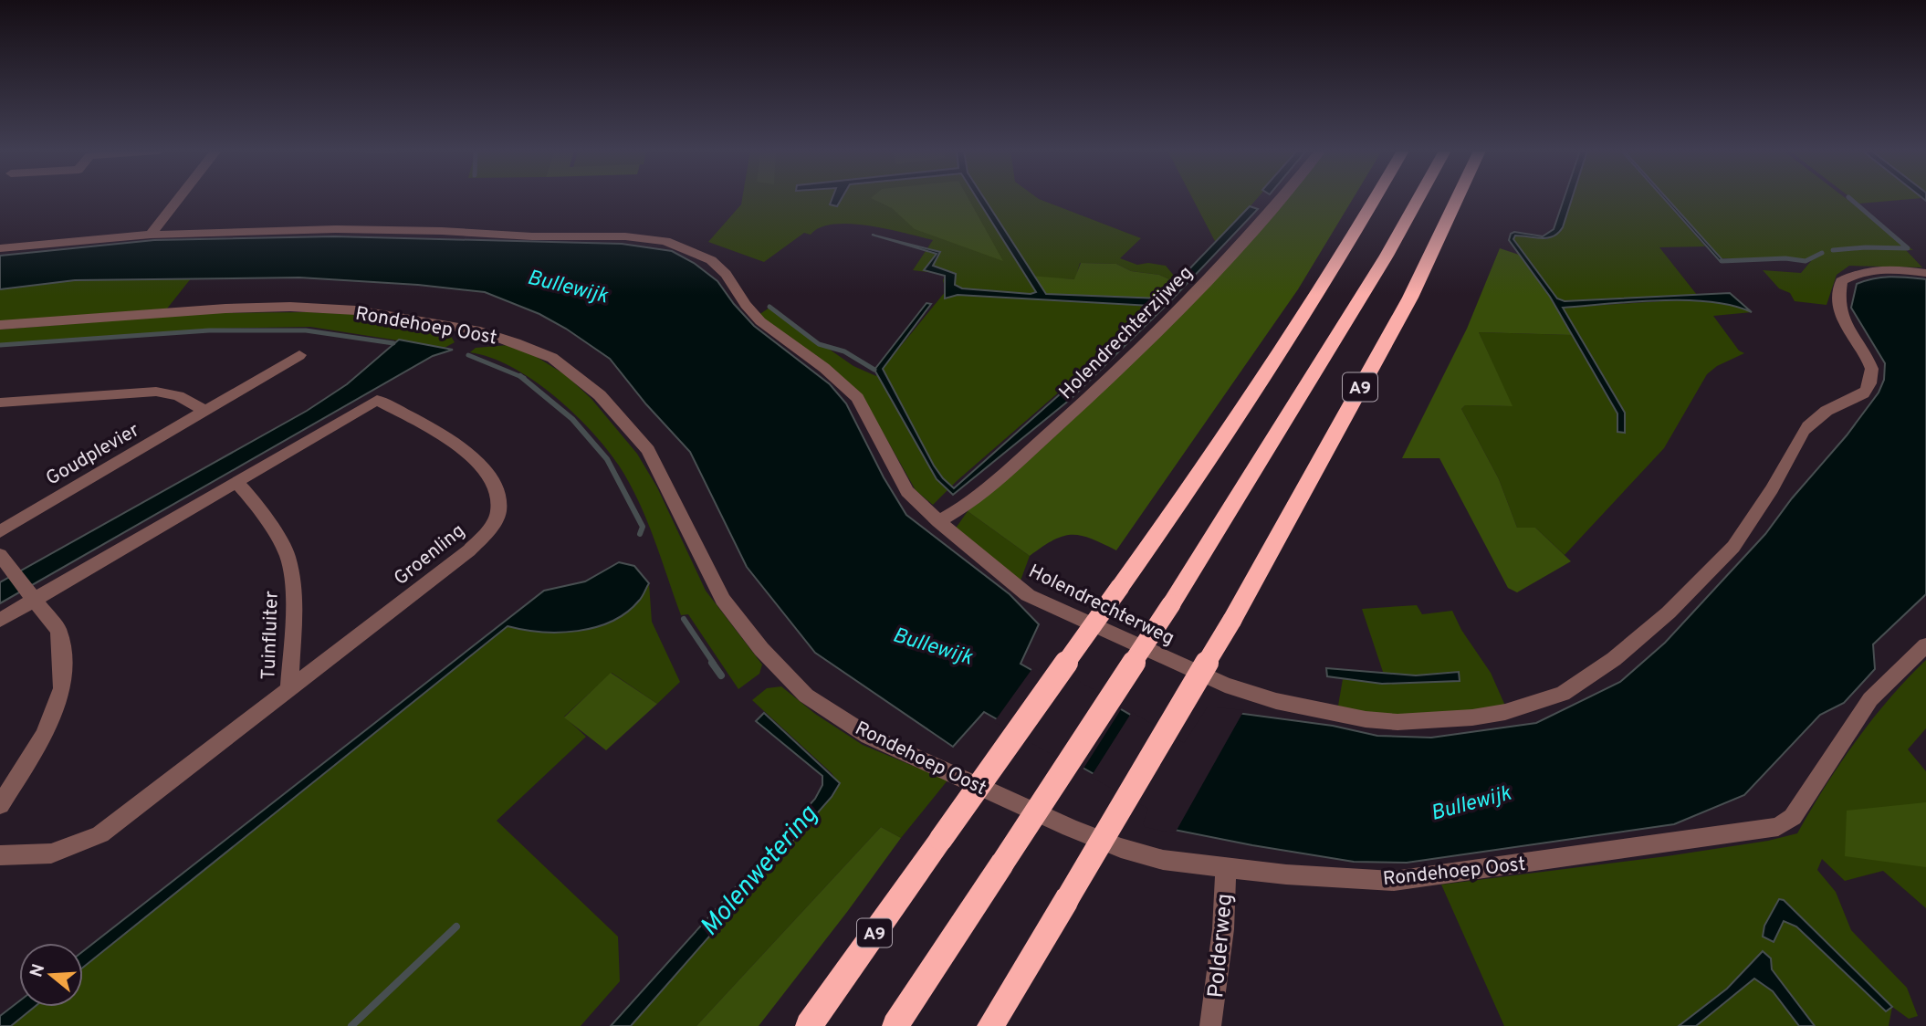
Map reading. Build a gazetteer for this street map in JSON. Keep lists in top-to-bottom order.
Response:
{
  "streets": {
    "highway": ["A9"],
    "street": [
      "Rondehoep Oost",
      "Holendrechterzijweg",
      "Goudplevier",
      "Groenling",
      "Holendrechterweg",
      "Tuinfluiter",
      "Polderweg"
    ]
  },
  "crossings": [
    ["Rondehoep Oost", "Polderweg"],
    ["Holendrechterzijweg", "Holendrechterweg"],
    ["Groenling", "Tuinfluiter"]
  ],
  "water": ["Bullewijk", "Molenwetering"],
  "north": "left"
}
